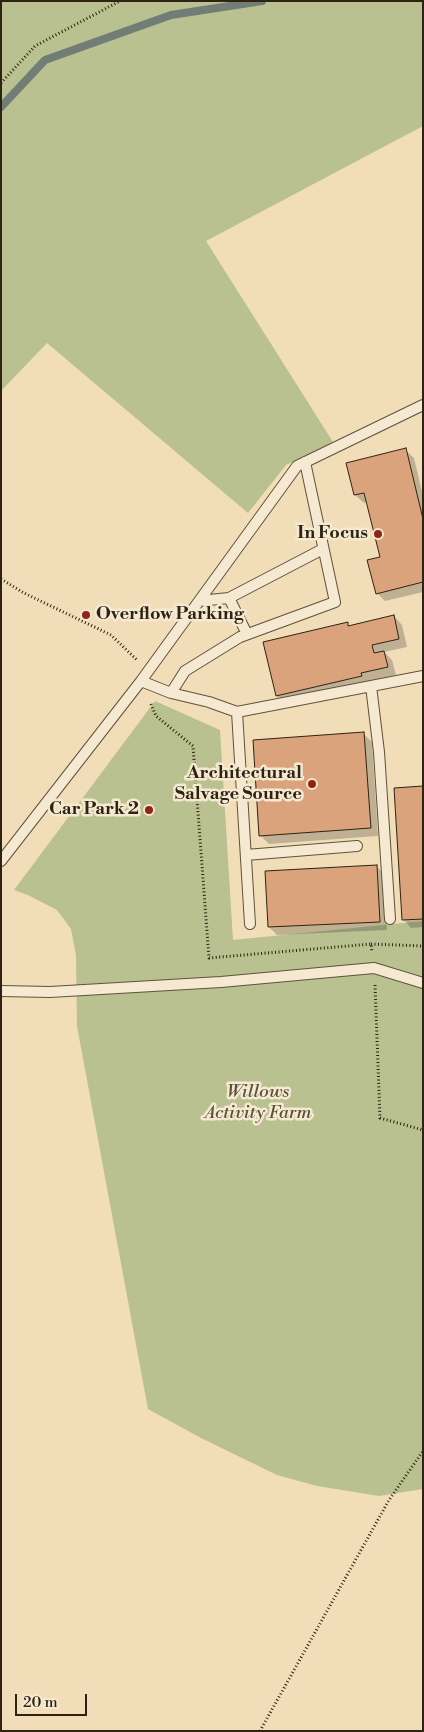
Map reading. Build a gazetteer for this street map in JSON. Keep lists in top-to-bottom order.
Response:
{
  "parks": ["Willows Activity Farm"],
  "places": [
    "In Focus",
    "Overflow Parking",
    "Architectural Salvage Source",
    "Car Park 2"
  ],
  "scale_bar": "20 m"
}
